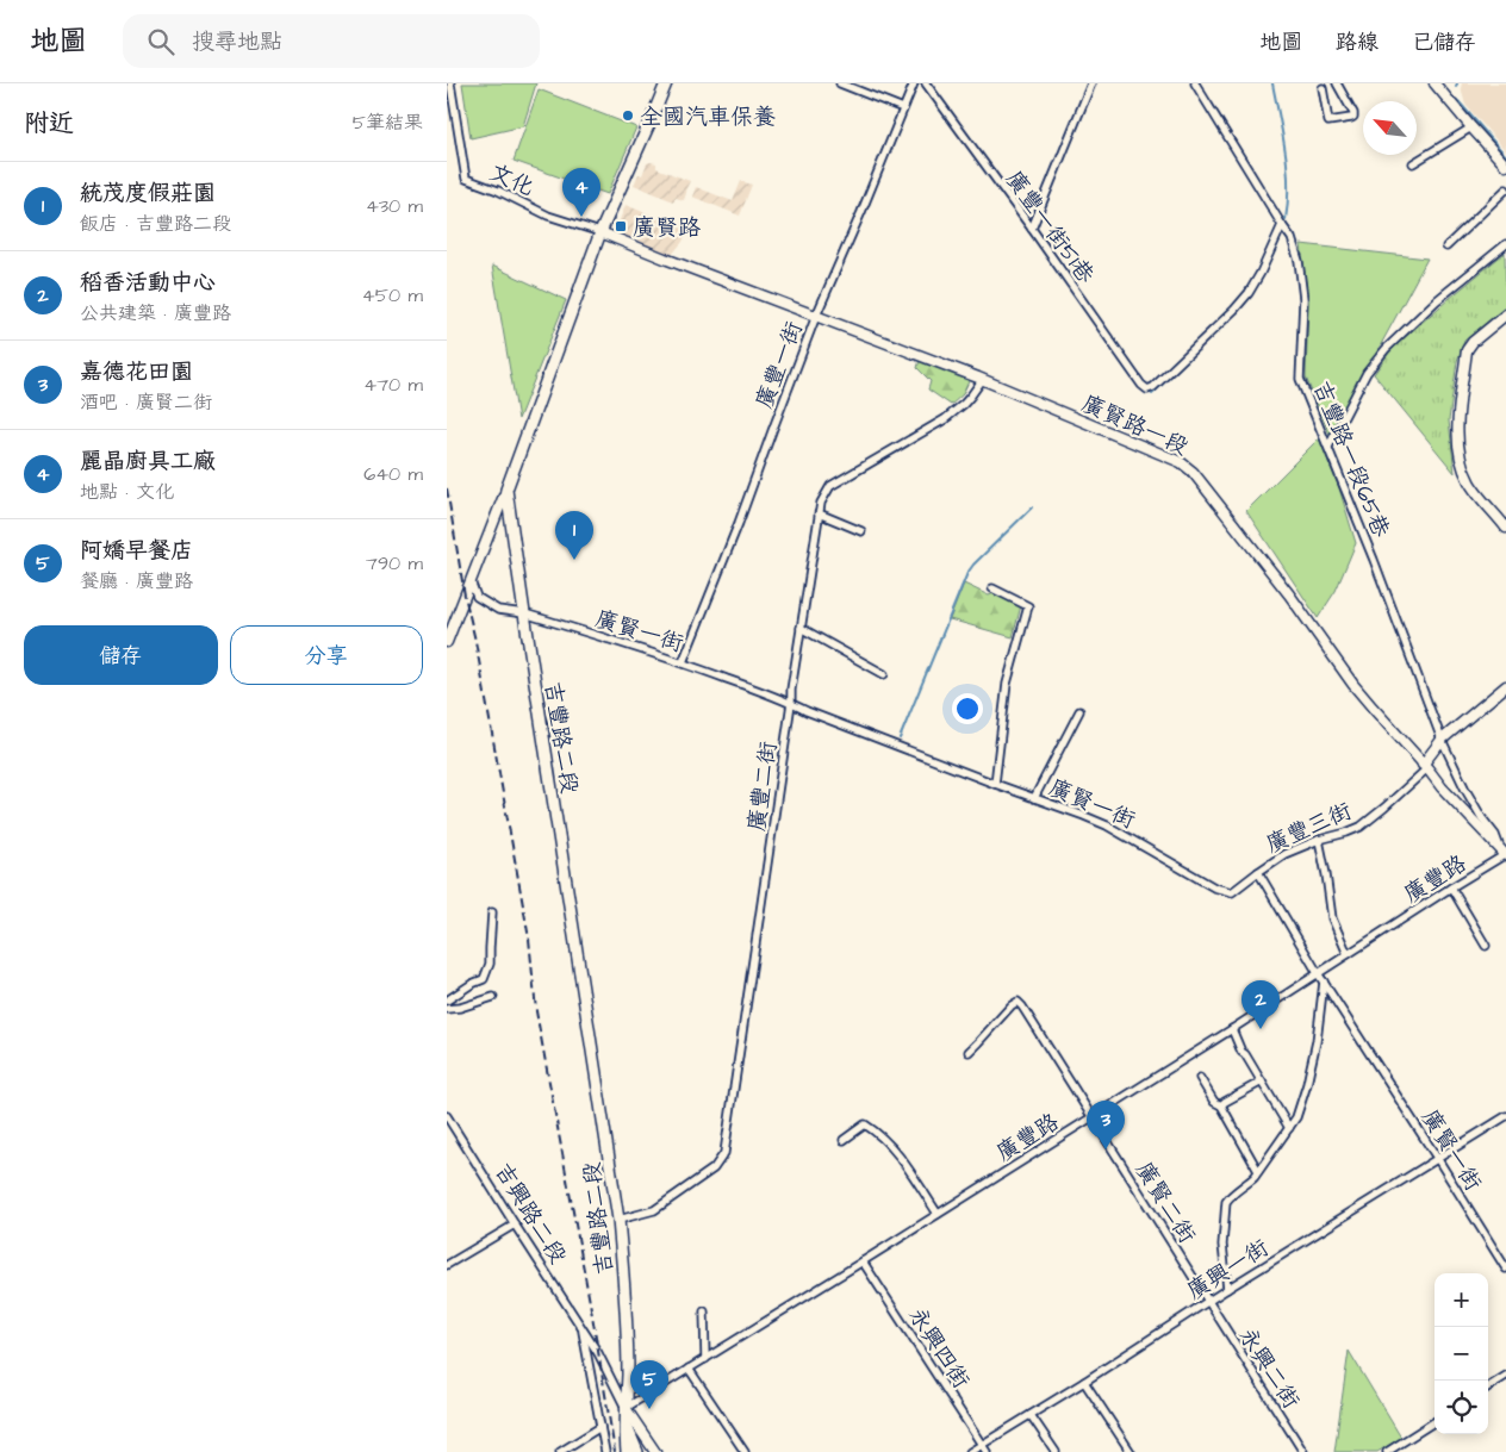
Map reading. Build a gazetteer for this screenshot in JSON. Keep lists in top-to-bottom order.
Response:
{
  "streets": {
    "main road": ["吉豐路二段"],
    "street": [
      "文化",
      "廣豐一街51巷",
      "廣豐一街",
      "廣賢路一段",
      "吉豐路一段65巷",
      "廣賢一街",
      "廣豐二街",
      "廣豐三街",
      "廣豐路",
      "廣賢二街",
      "吉興路二段",
      "廣興一街",
      "永興四街",
      "永興二街"
    ]
  },
  "crossings": [
    ["文化", "廣賢路一段"],
    ["文化", "吉豐路二段"],
    ["廣豐一街51巷", "吉豐路一段65巷"],
    ["廣豐一街", "廣賢路一段"],
    ["廣豐一街", "廣賢一街"],
    ["廣賢路一段", "吉豐路一段65巷"],
    ["廣賢路一段", "吉豐路二段"],
    ["廣賢路一段", "廣豐二街"],
    ["廣賢路一段", "廣豐三街"],
    ["廣賢路一段", "廣豐路"],
    ["吉豐路一段65巷", "廣豐三街"],
    ["吉豐路一段65巷", "廣豐路"],
    ["廣賢一街", "吉豐路二段"],
    ["廣賢一街", "廣豐二街"],
    ["廣賢一街", "廣豐三街"],
    ["廣賢一街", "廣豐路"],
    ["廣賢一街", "廣興一街"],
    ["吉豐路二段", "廣豐二街"],
    ["吉豐路二段", "廣豐路"],
    ["吉豐路二段", "吉興路二段"],
    ["廣豐路", "廣賢二街"],
    ["廣豐路", "吉興路二段"],
    ["廣豐路", "永興四街"],
    ["廣賢二街", "廣興一街"],
    ["廣賢二街", "永興二街"],
    ["廣興一街", "永興四街"],
    ["廣興一街", "永興二街"]
  ],
  "places": {
    "other": ["全國汽車保養"],
    "transit": ["廣賢路"]
  },
  "north": "top left",
  "page": {
    "header": "地圖",
    "search": "搜尋地點",
    "nav": ["地圖", "路線", "已儲存"],
    "heading": ["附近", "5筆結果"],
    "list": [
      {
        "mark": "1",
        "name": "統茂度假莊園",
        "note": "飯店 · 吉豐路二段",
        "value": "430 m"
      },
      {
        "mark": "2",
        "name": "稻香活動中心",
        "note": "公共建築 · 廣豐路",
        "value": "450 m"
      },
      {
        "mark": "3",
        "name": "嘉德花田園",
        "note": "酒吧 · 廣賢二街",
        "value": "470 m"
      },
      {
        "mark": "4",
        "name": "麗晶廚具工廠",
        "note": "地點 · 文化",
        "value": "640 m"
      },
      {
        "mark": "5",
        "name": "阿嬌早餐店",
        "note": "餐廳 · 廣豐路",
        "value": "790 m"
      }
    ],
    "pins": [
      "4",
      "1",
      "2",
      "3",
      "5"
    ],
    "buttons": ["儲存", "分享"],
    "map_buttons": ["+", "−"]
  }
}
